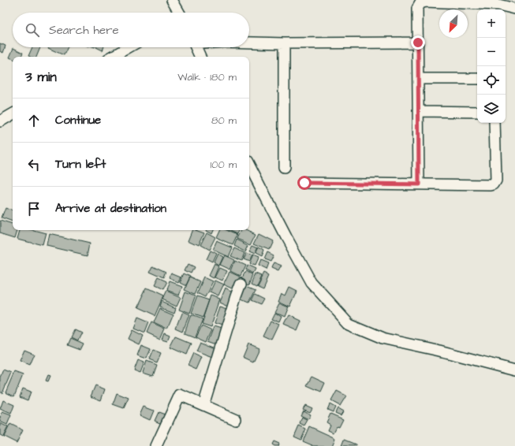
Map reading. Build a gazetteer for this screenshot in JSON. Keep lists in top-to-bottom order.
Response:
{
  "north": "bottom left",
  "page": {
    "map_buttons": ["+", "−"],
    "search": "Search here",
    "heading": ["3 min", "Walk · 180 m"],
    "list": [
      ["Continue", "80 m"],
      ["Turn left", "100 m"],
      "Arrive at destination"
    ]
  }
}
